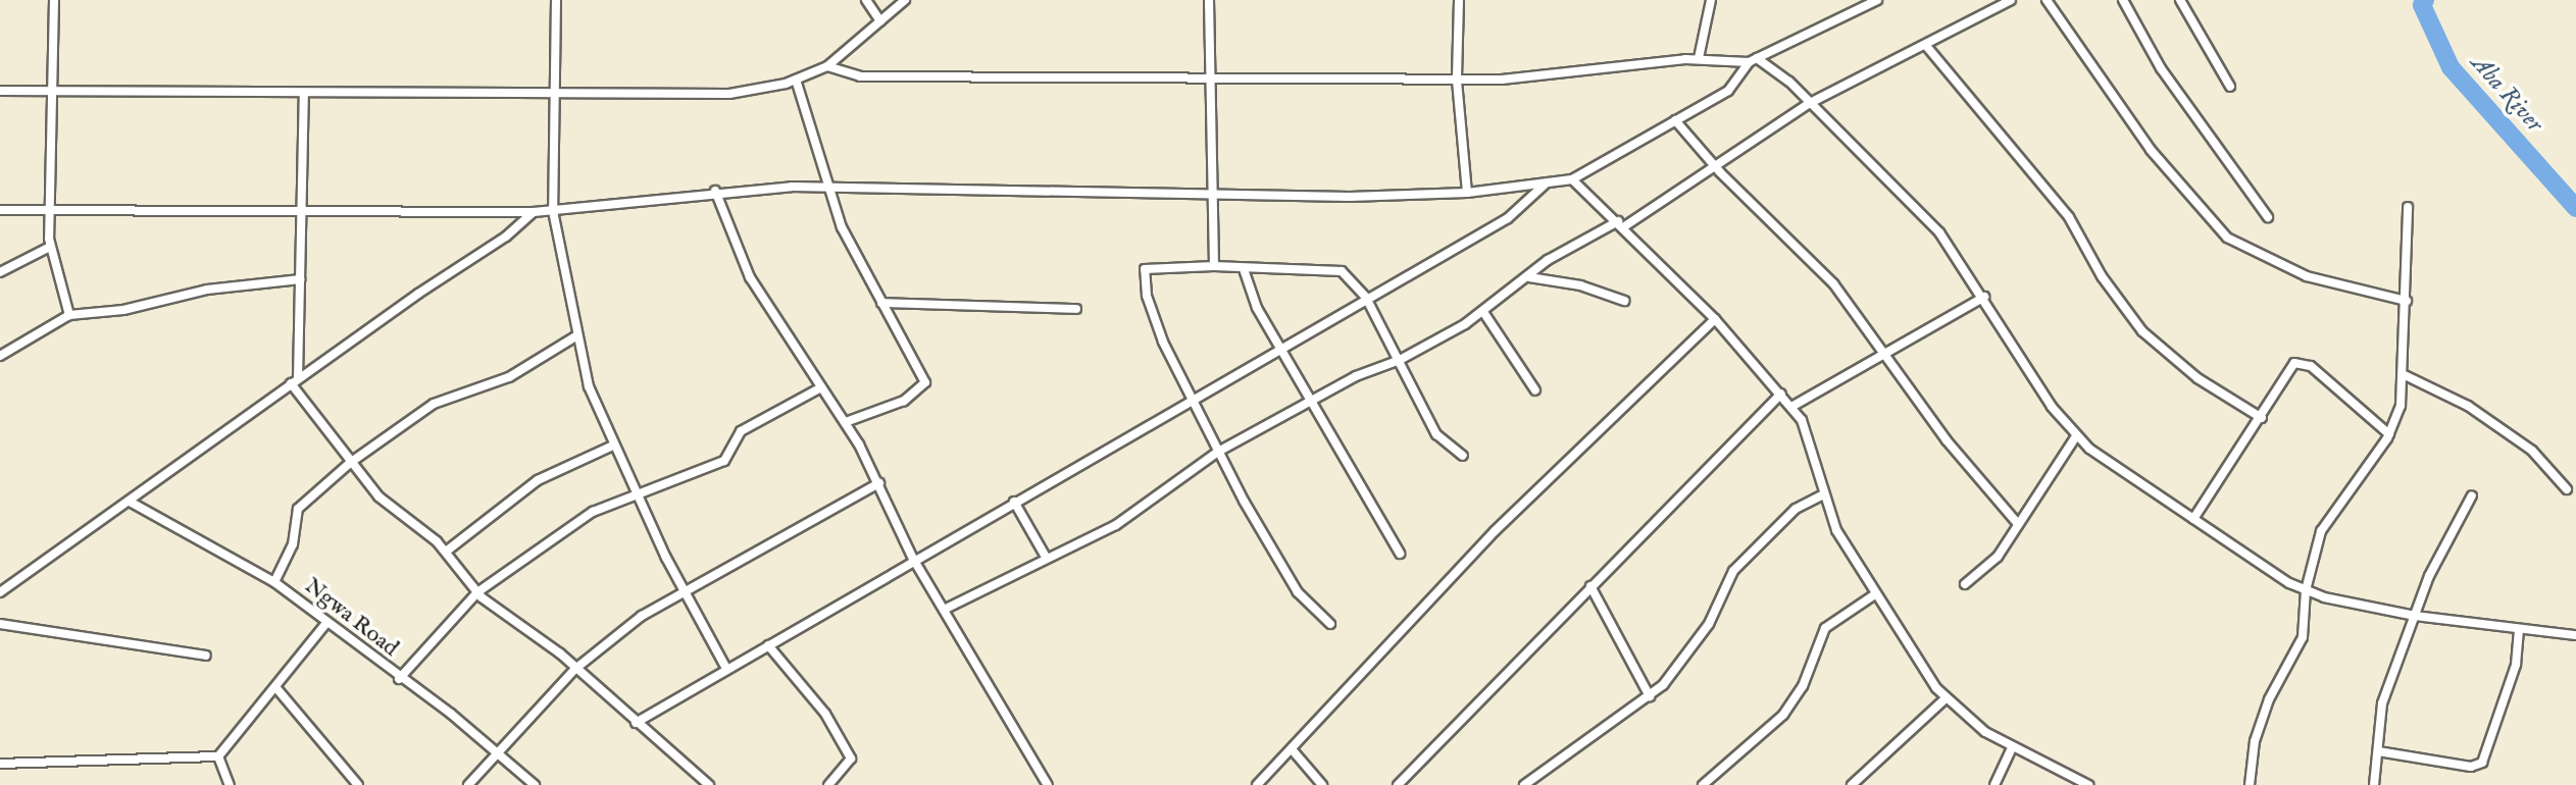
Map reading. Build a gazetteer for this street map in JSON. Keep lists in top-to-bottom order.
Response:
{
  "streets": {
    "street": ["Ngwa Road"]
  },
  "water": ["Aba River"]
}
